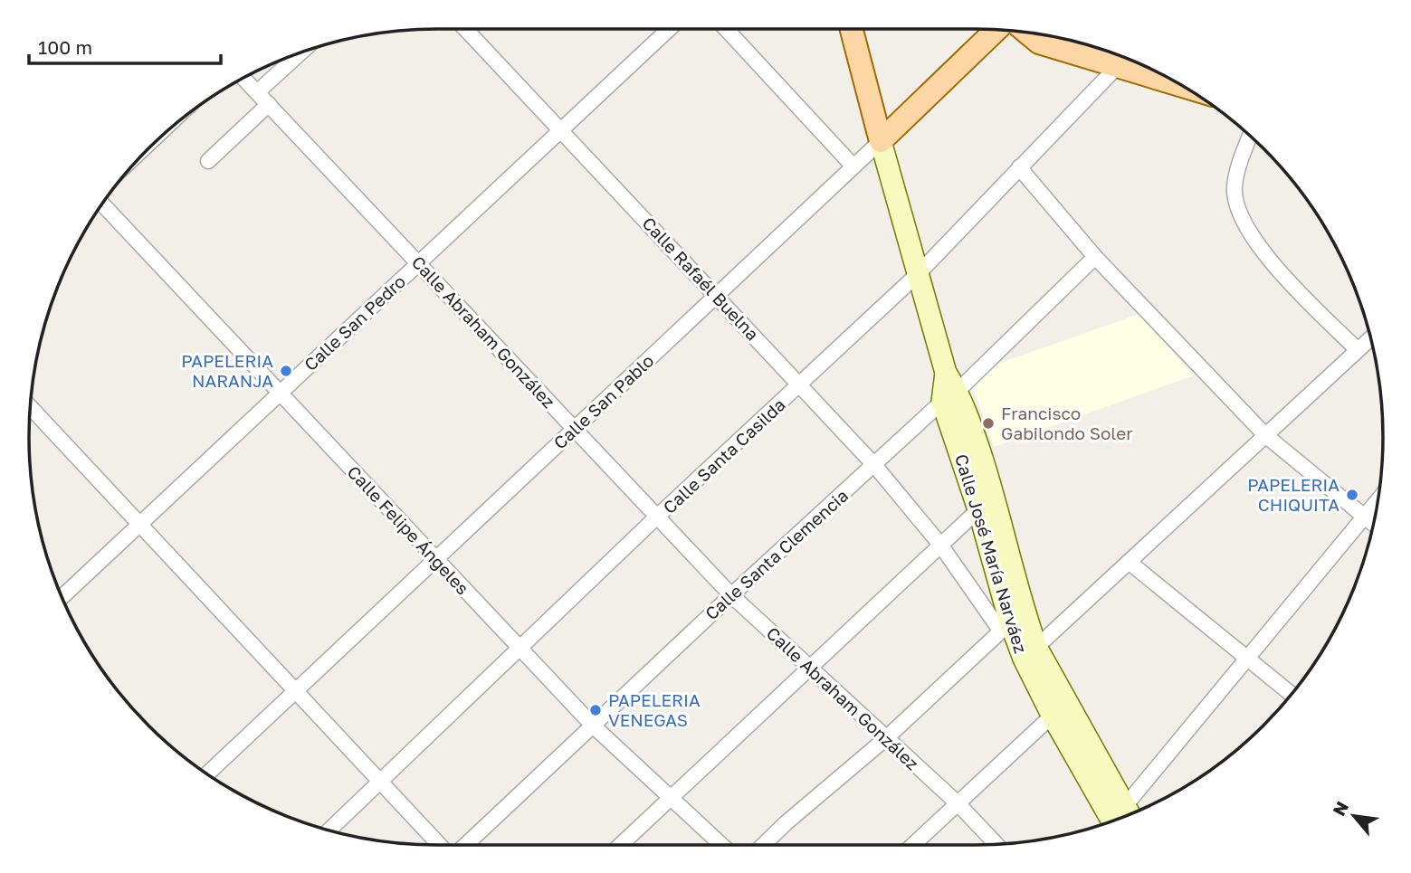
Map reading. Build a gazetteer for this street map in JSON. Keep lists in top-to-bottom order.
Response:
{
  "streets": {
    "main road": ["Calle San Pablo", "Calle José María Narváez"],
    "street": [
      "Calle Rafaél Buelna",
      "Calle San Pedro",
      "Calle Abraham González",
      "Calle Santa Casilda",
      "Calle Felipe Ángeles",
      "Calle Santa Clemencia"
    ]
  },
  "crossings": [
    ["Calle Rafaél Buelna", "Calle San Pedro"],
    ["Calle Rafaél Buelna", "Calle San Pablo"],
    ["Calle Rafaél Buelna", "Calle Santa Casilda"],
    ["Calle Rafaél Buelna", "Calle José María Narváez"],
    ["Calle Rafaél Buelna", "Calle Santa Clemencia"],
    ["Calle San Pedro", "Calle Abraham González"],
    ["Calle San Pedro", "Calle Felipe Ángeles"],
    ["Calle Abraham González", "Calle San Pablo"],
    ["Calle Abraham González", "Calle Santa Casilda"],
    ["Calle Abraham González", "Calle Santa Clemencia"],
    ["Calle San Pablo", "Calle Felipe Ángeles"],
    ["Calle San Pablo", "Calle José María Narváez"],
    ["Calle Santa Casilda", "Calle Felipe Ángeles"],
    ["Calle Santa Casilda", "Calle José María Narváez"],
    ["Calle Felipe Ángeles", "Calle Santa Clemencia"],
    ["Calle José María Narváez", "Calle Santa Clemencia"]
  ],
  "places": [
    "PAPELERIA NARANJA",
    "Francisco Gabilondo Soler",
    "PAPELERIA CHIQUITA",
    "PAPELERIA VENEGAS"
  ],
  "scale_bar": "100 m",
  "north": "top left"
}
